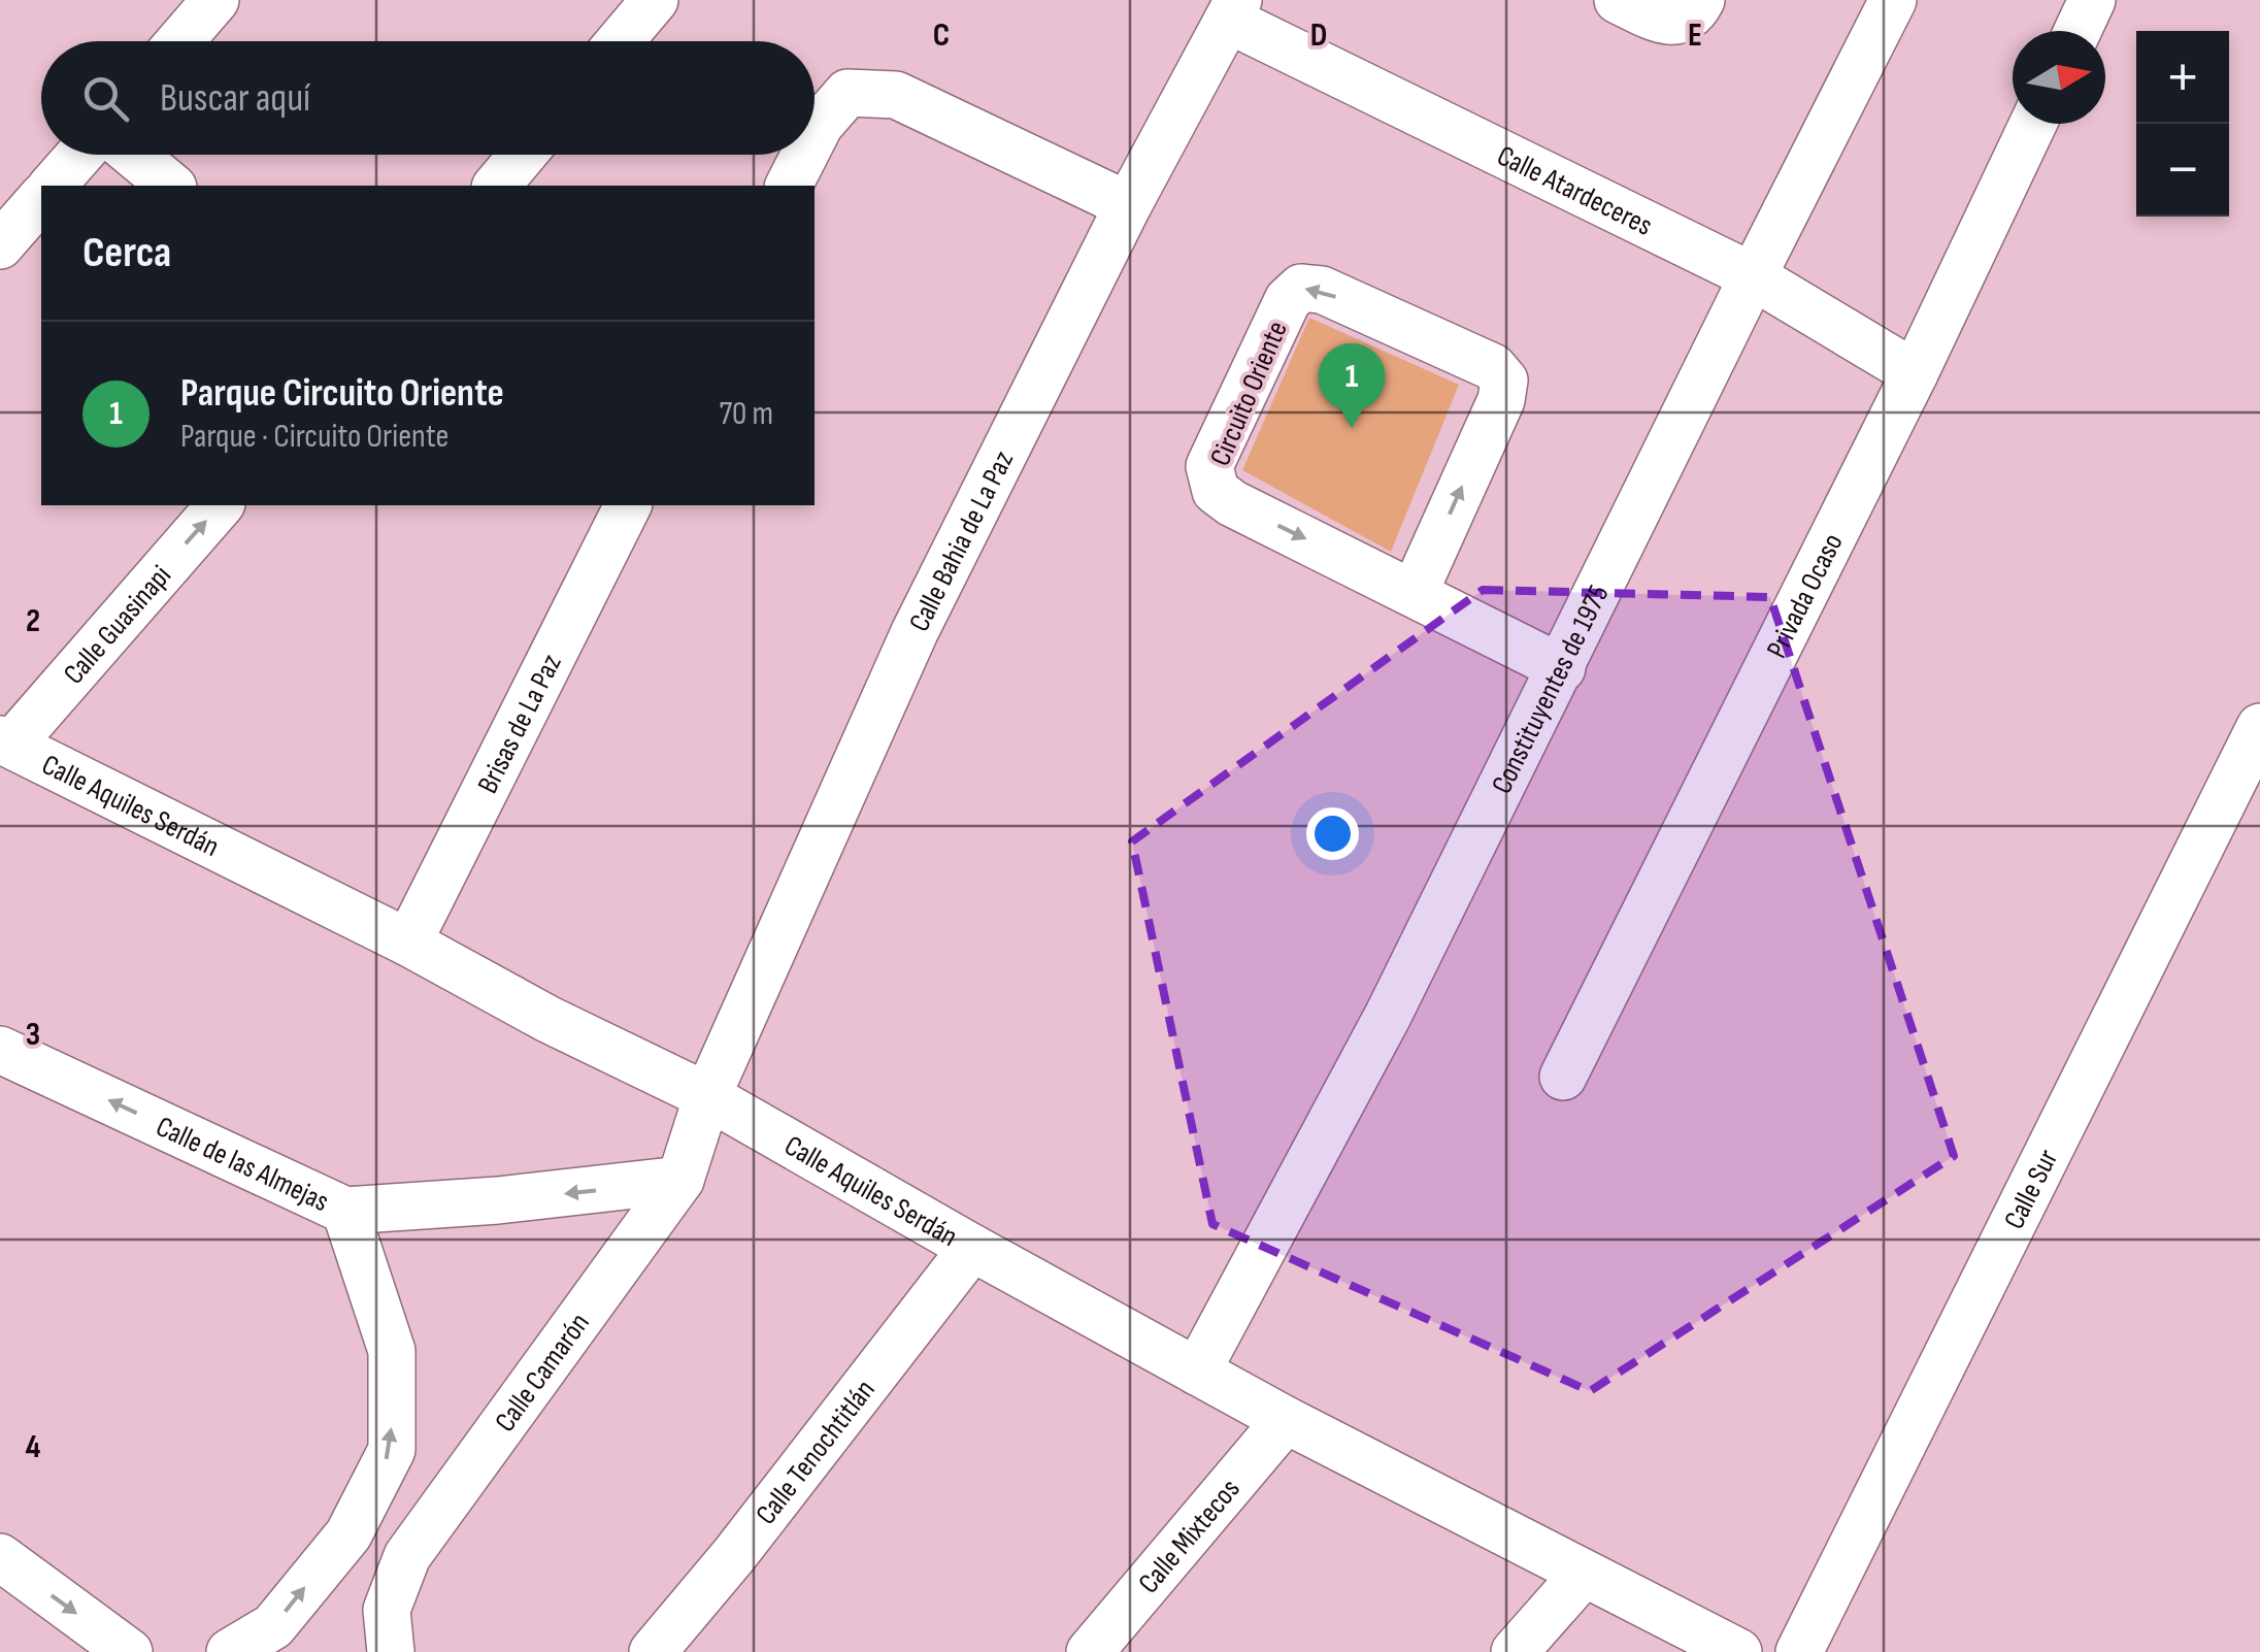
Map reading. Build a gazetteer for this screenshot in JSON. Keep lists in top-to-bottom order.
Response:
{
  "streets": {
    "street": [
      "Calle Atardeceres",
      "Circuito Oriente",
      "Calle Bahia de La Paz",
      "Privada Ocaso",
      "Calle Guasinapi",
      "Constituyentes de 1975",
      "Brisas de La Paz",
      "Calle Aquiles Serdán",
      "Calle de las Almejas",
      "Calle Sur",
      "Calle Camarón",
      "Calle Tenochtitlán",
      "Calle Mixtecos"
    ]
  },
  "crossings": [
    ["Calle Atardeceres", "Calle Bahia de La Paz"],
    ["Calle Atardeceres", "Privada Ocaso"],
    ["Calle Atardeceres", "Constituyentes de 1975"],
    ["Circuito Oriente", "Constituyentes de 1975"],
    ["Calle Bahia de La Paz", "Calle Aquiles Serdán"],
    ["Calle Bahia de La Paz", "Calle Camarón"],
    ["Calle Guasinapi", "Calle Aquiles Serdán"],
    ["Constituyentes de 1975", "Calle Aquiles Serdán"],
    ["Brisas de La Paz", "Calle Aquiles Serdán"],
    ["Calle Aquiles Serdán", "Calle Camarón"],
    ["Calle Aquiles Serdán", "Calle Tenochtitlán"],
    ["Calle Aquiles Serdán", "Calle Mixtecos"]
  ],
  "one_way": ["Calle Guasinapi"],
  "north": "right",
  "page": {
    "map_buttons": ["+", "−"],
    "search": "Buscar aquí",
    "heading": "Cerca",
    "list": [
      {
        "mark": "1",
        "name": "Parque Circuito Oriente",
        "note": "Parque · Circuito Oriente",
        "value": "70 m"
      }
    ],
    "pins": "1"
  },
  "grid": {
    "columns": ["C", "D", "E"],
    "rows": ["2", "3", "4"]
  }
}
